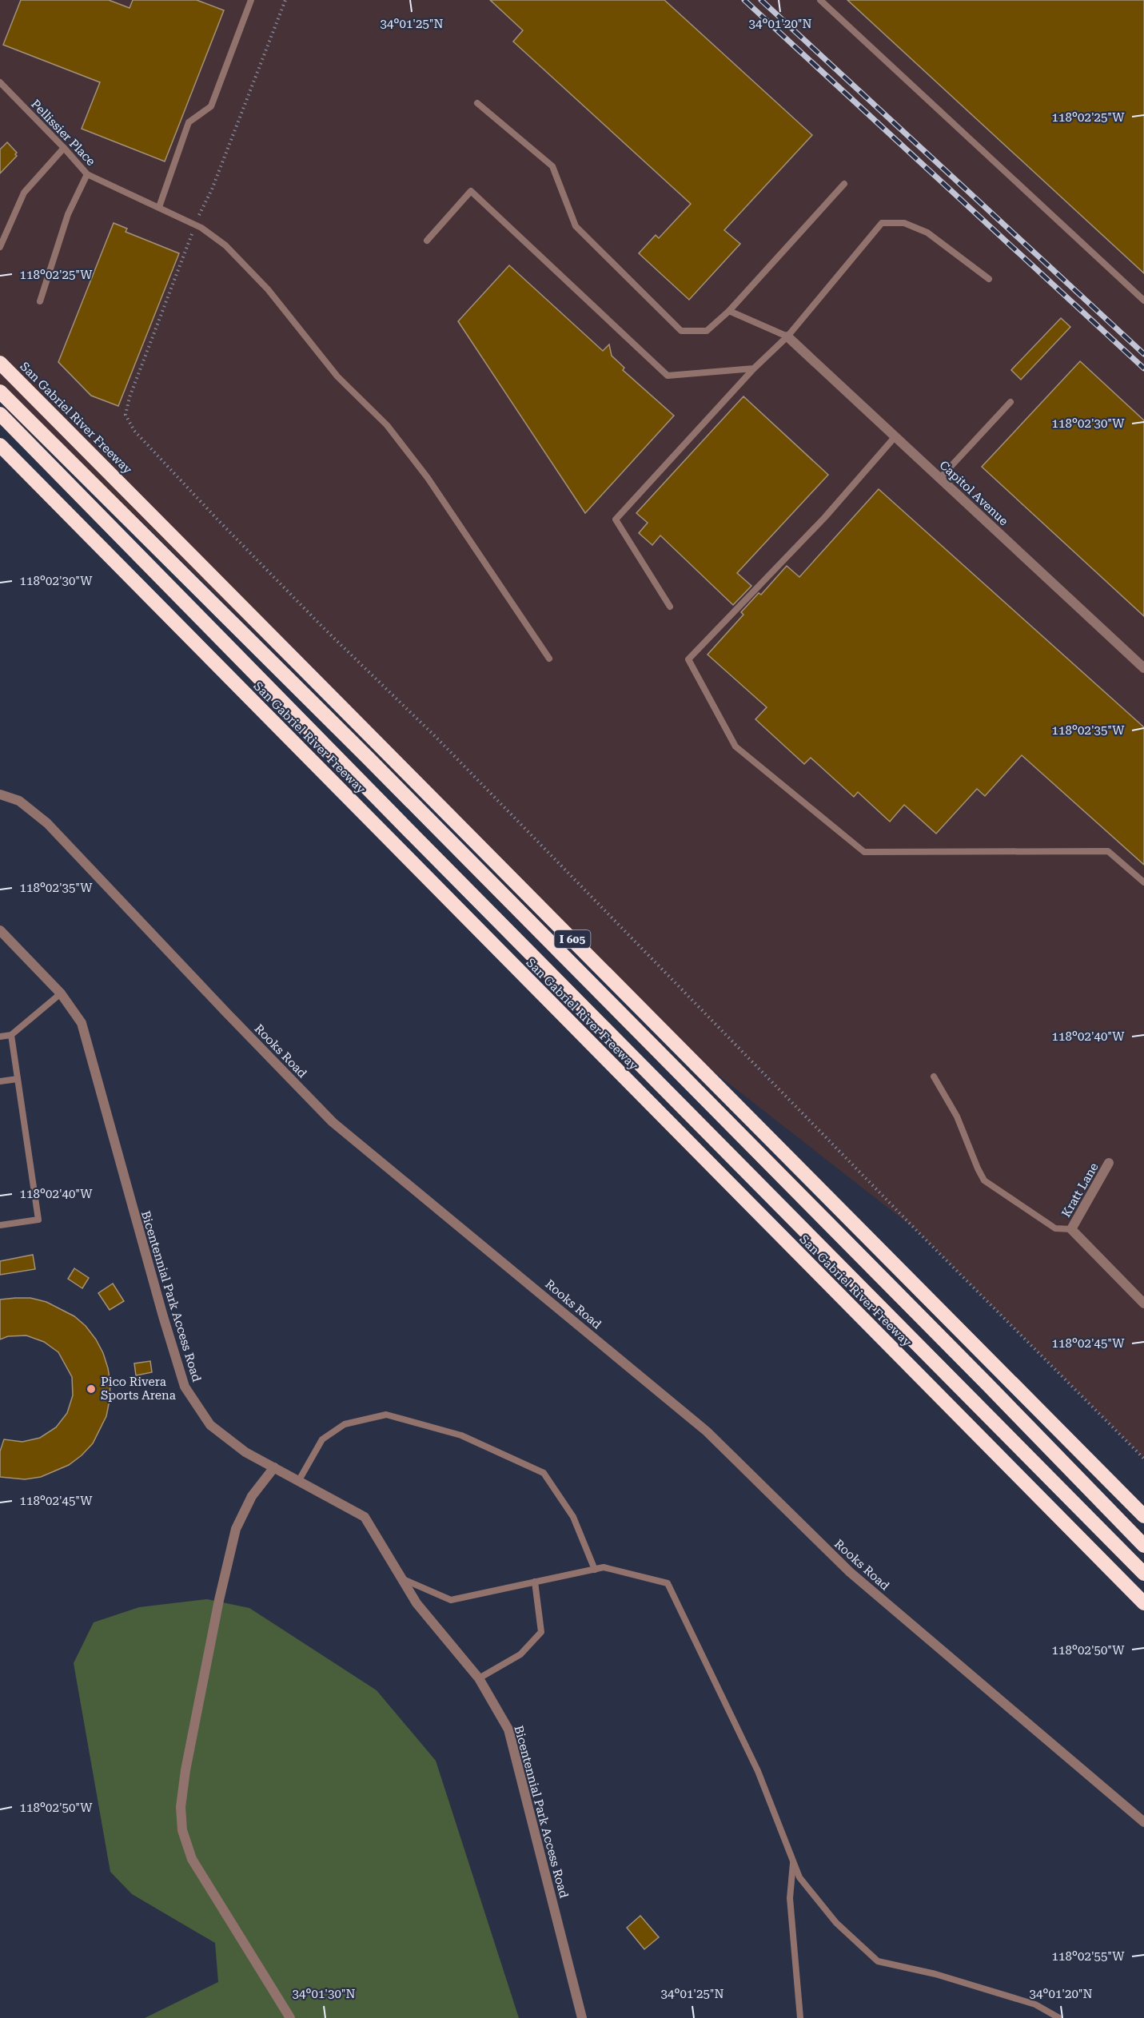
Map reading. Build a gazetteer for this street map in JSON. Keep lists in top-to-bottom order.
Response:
{
  "streets": {
    "highway": ["San Gabriel River Freeway", "I 605"],
    "street": [
      "Capitol Avenue",
      "Rooks Road",
      "Kratt Lane",
      "Bicentennial Park Access Road"
    ],
    "lane": ["Pellissier Place"]
  },
  "places": ["Pico Rivera Sports Arena"],
  "coordinates": [
    "34°01'25\"N",
    "34°01'20\"N",
    "118°02'25\"W",
    "118°02'30\"W",
    "118°02'35\"W",
    "118°02'40\"W",
    "118°02'45\"W",
    "118°02'50\"W",
    "118°02'55\"W",
    "34°01'30\"N"
  ]
}
